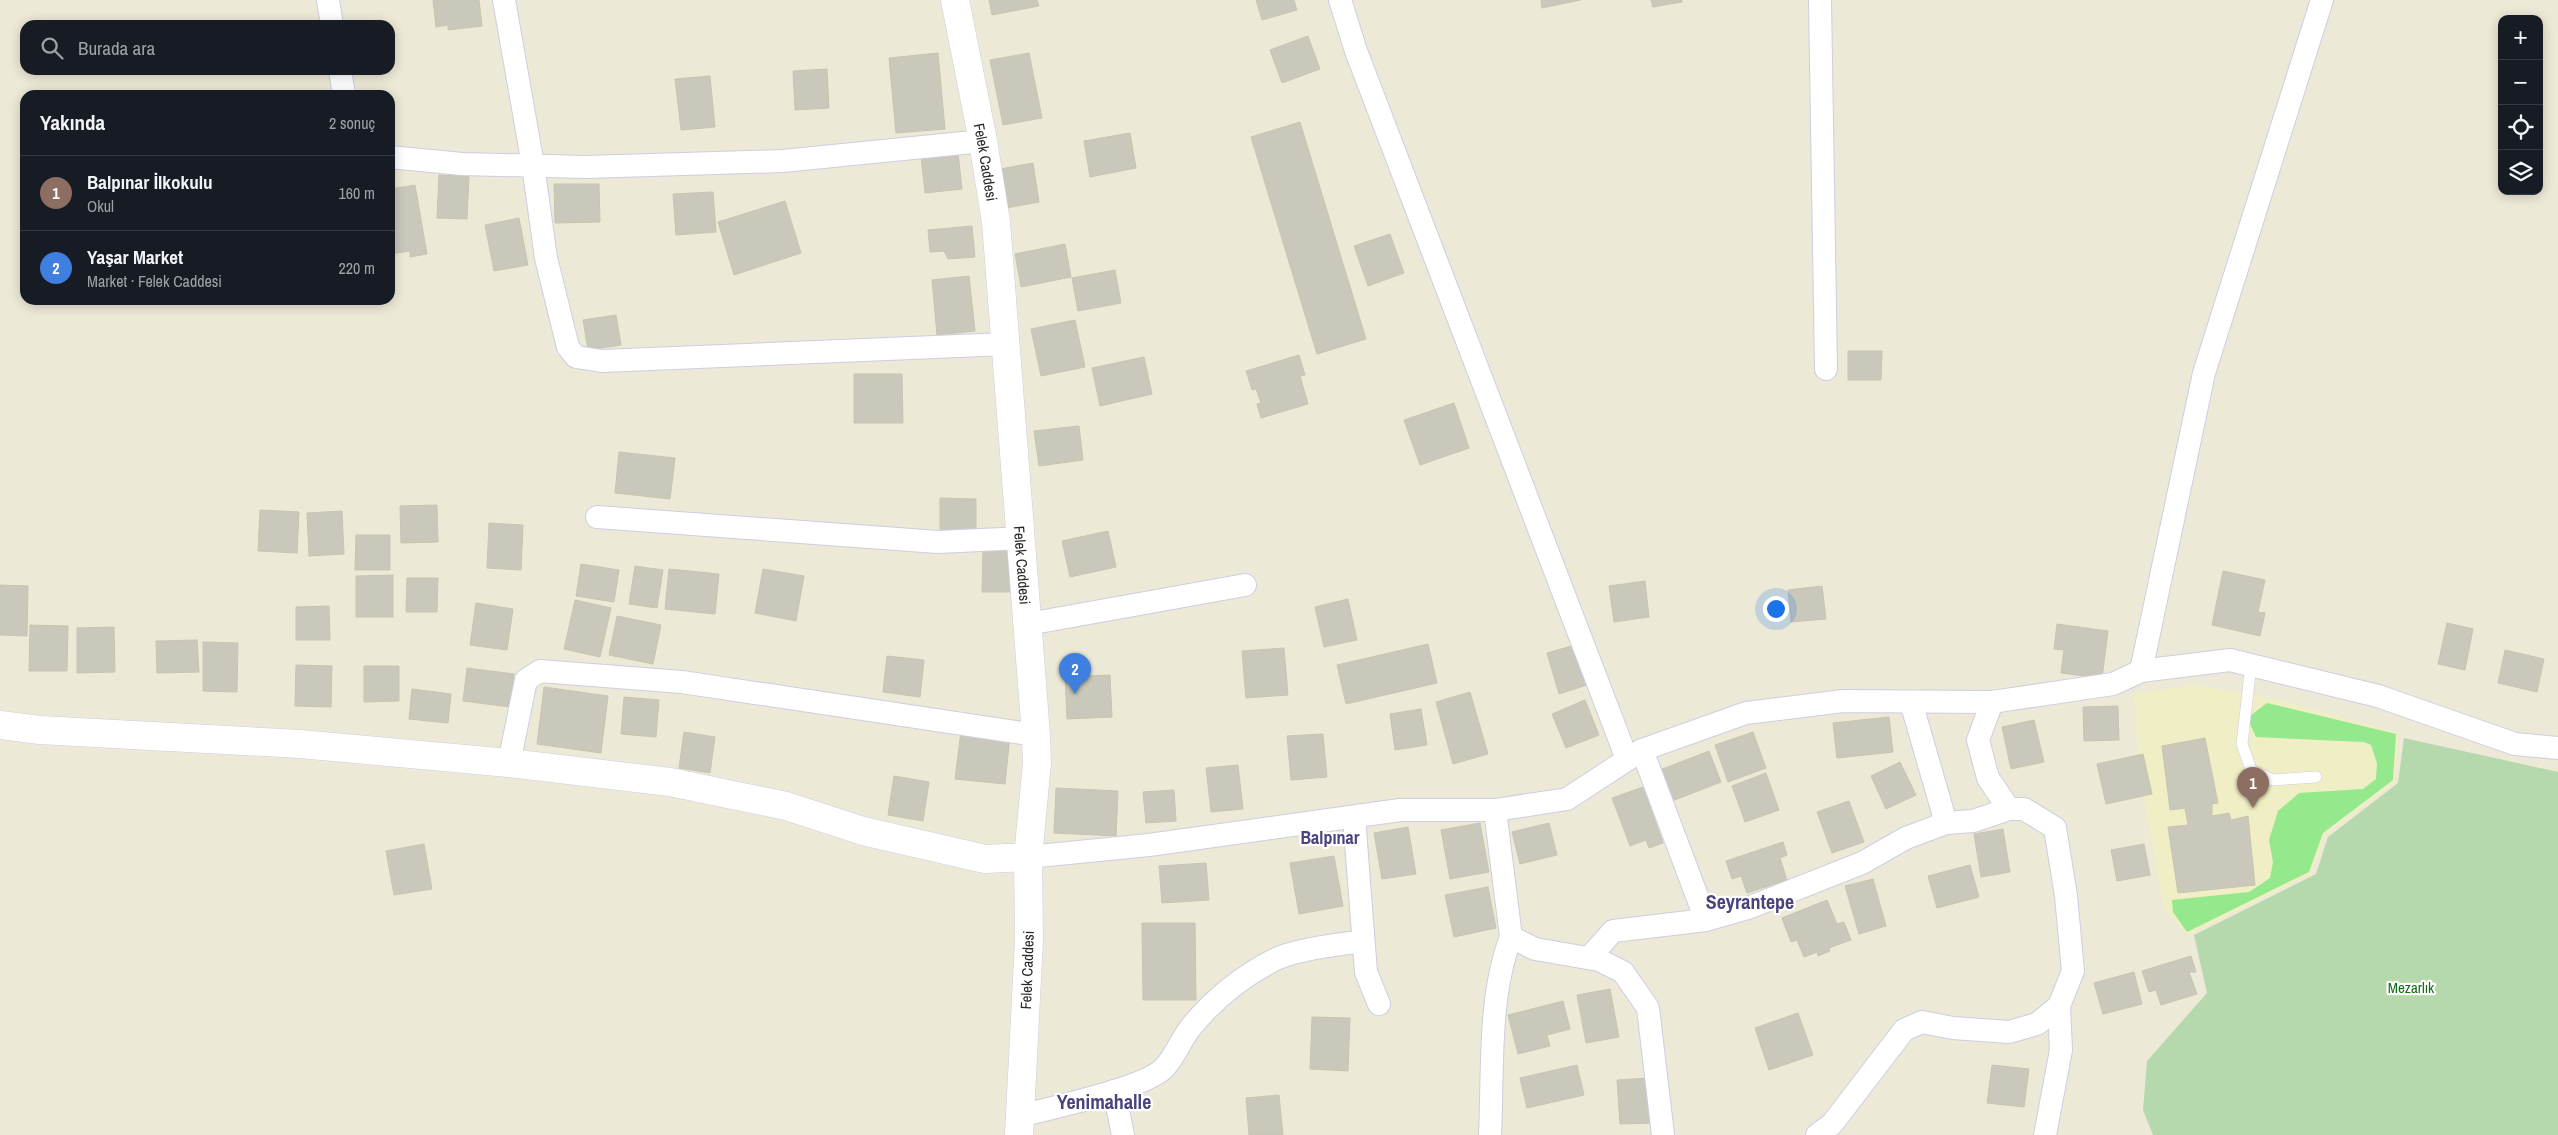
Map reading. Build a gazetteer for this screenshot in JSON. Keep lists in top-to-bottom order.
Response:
{
  "streets": {
    "street": ["Felek Caddesi"]
  },
  "districts": ["Balpınar", "Seyrantepe", "Yenimahalle"],
  "parks": ["Mezarlık"],
  "page": {
    "map_buttons": ["+", "−"],
    "search": "Burada ara",
    "heading": ["Yakında", "2 sonuç"],
    "list": [
      {
        "mark": "1",
        "name": "Balpınar İlkokulu",
        "note": "Okul",
        "value": "160 m"
      },
      {
        "mark": "2",
        "name": "Yaşar Market",
        "note": "Market · Felek Caddesi",
        "value": "220 m"
      }
    ],
    "pins": ["2", "1"]
  }
}
